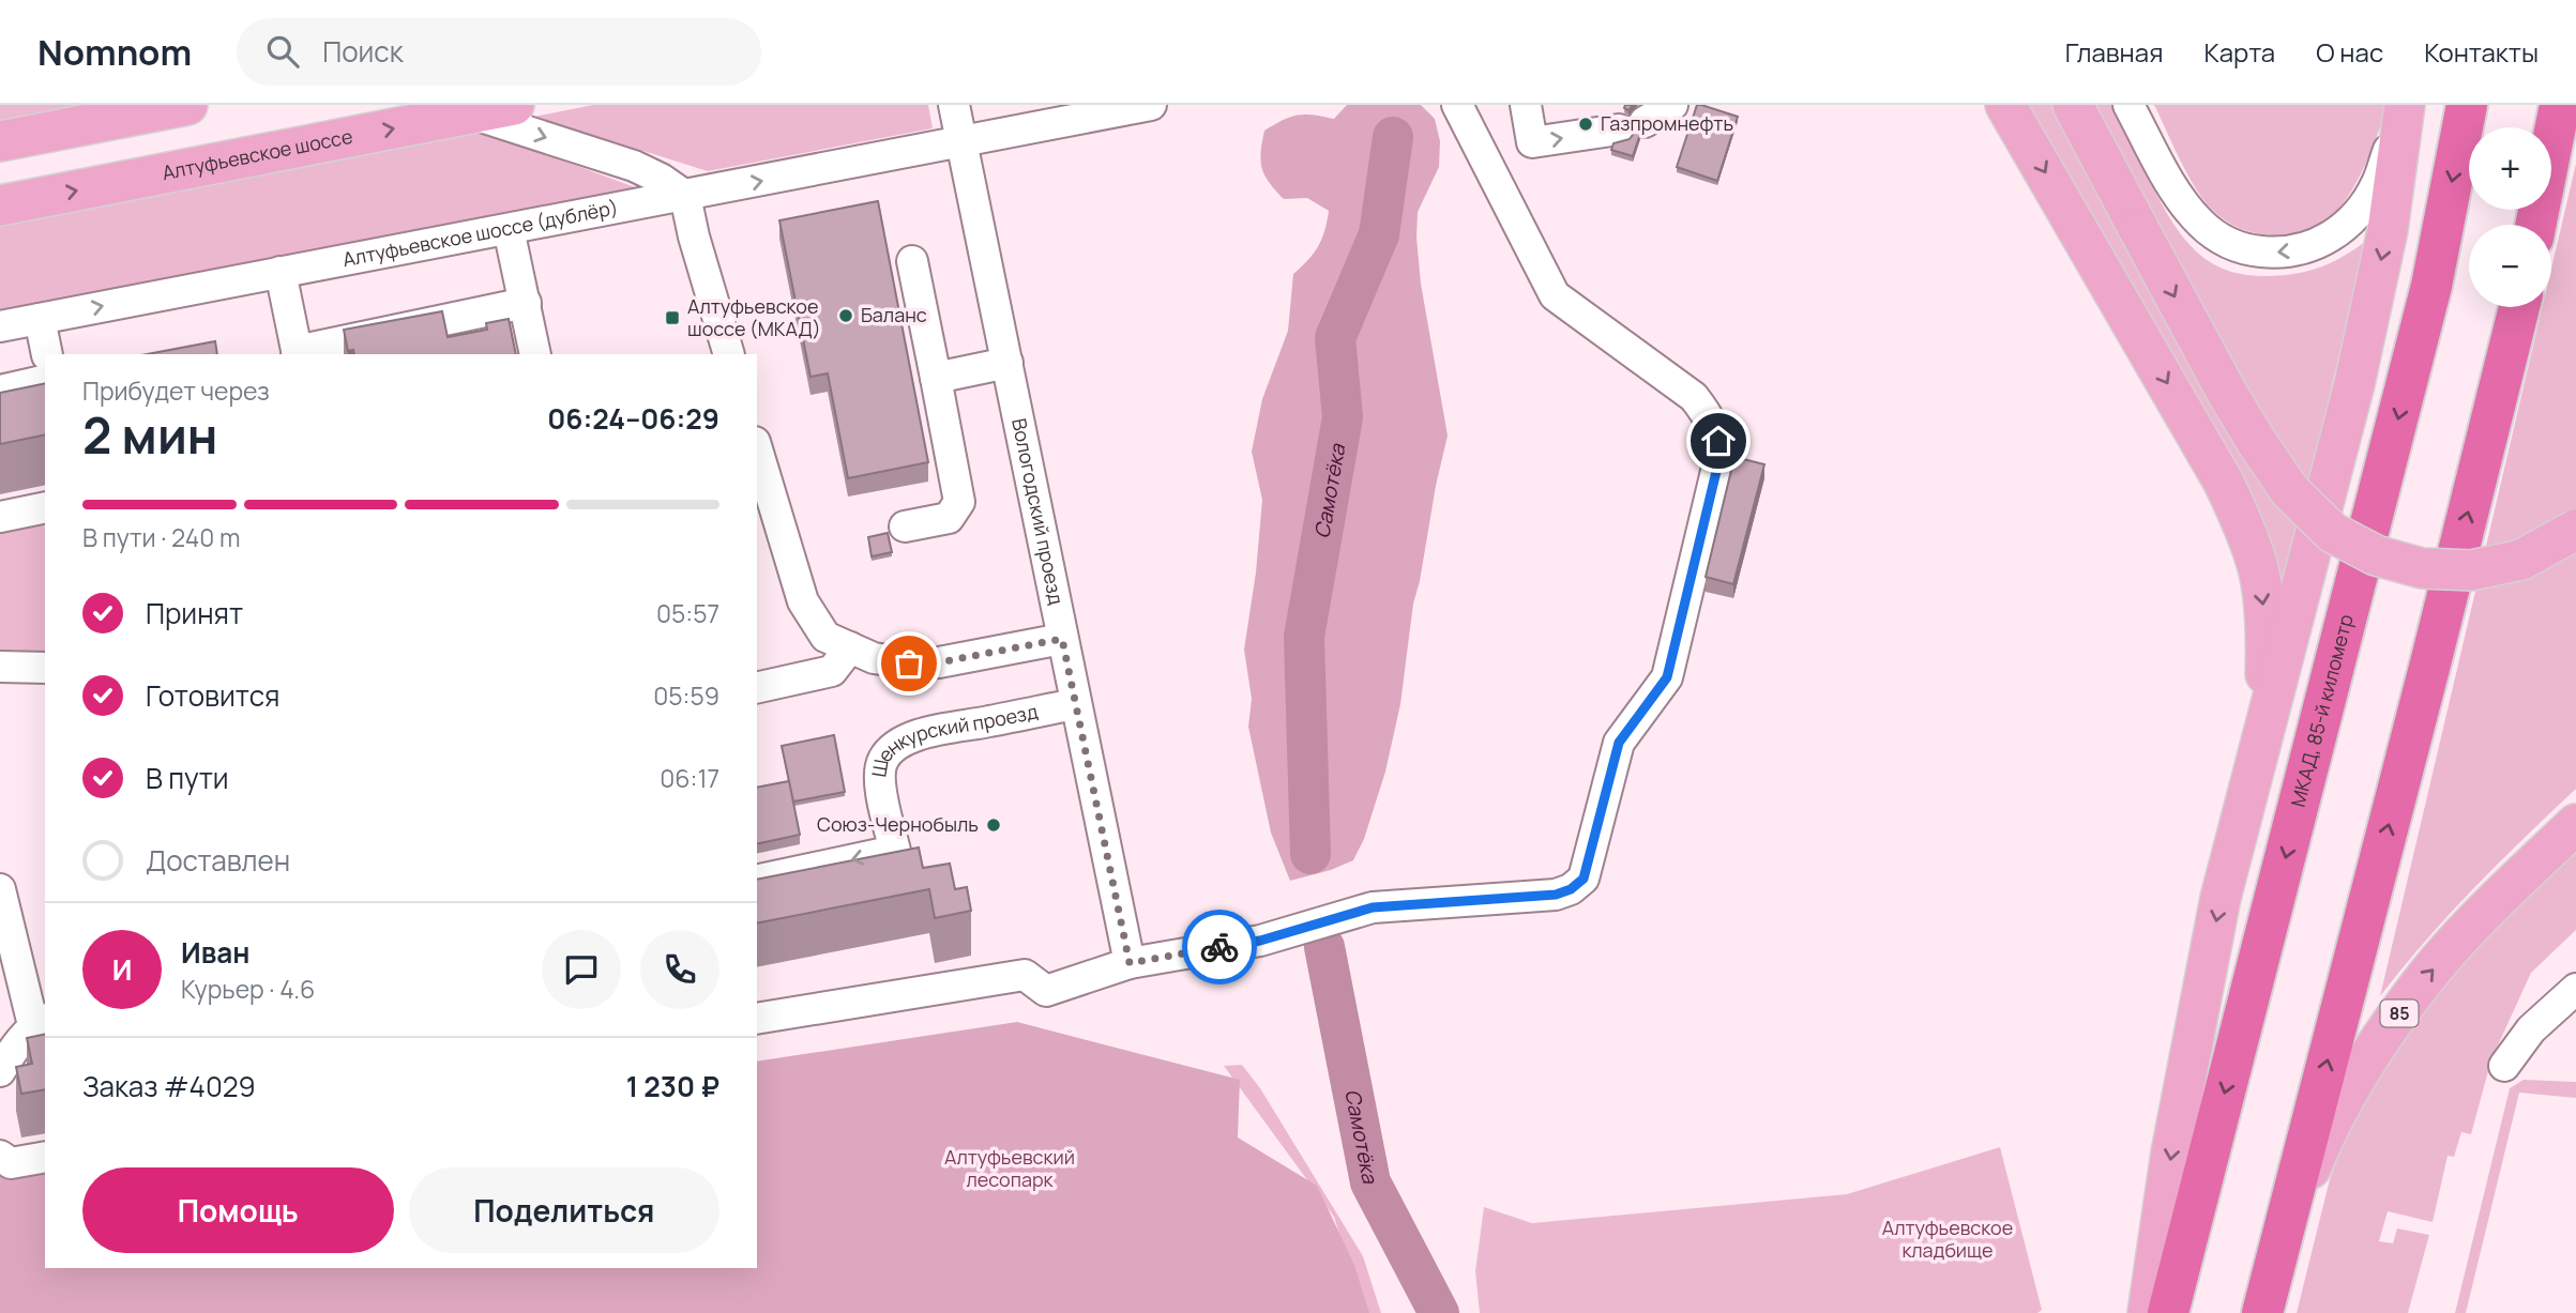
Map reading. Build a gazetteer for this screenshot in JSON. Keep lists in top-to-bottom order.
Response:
{
  "streets": {
    "highway": ["МКАД, 85-й километр"],
    "main road": ["Алтуфьевское шоссе", "85"],
    "street": ["Алтуфьевское шоссе (дублёр)", "Вологодский проезд", "Шенкурский проезд"]
  },
  "crossings": [
    ["Алтуфьевское шоссе (дублёр)", "Вологодский проезд"],
    ["Вологодский проезд", "Шенкурский проезд"]
  ],
  "one_way": ["Алтуфьевское шоссе (дублёр)"],
  "water": ["Самотёка"],
  "parks": ["Алтуфьевский лесопарк", "Алтуфьевское кладбище"],
  "places": {
    "other": ["Газпромнефть", "Баланс", "Союз-Чернобыль"],
    "transit": ["Алтуфьевское шоссе (МКАД)"]
  },
  "page": {
    "header": "Nomnom",
    "search": "Поиск",
    "nav": [
      "Главная",
      "Карта",
      "О нас",
      "Контакты"
    ],
    "map_buttons": ["+", "−"],
    "heading": ["2 мин", "Прибудет через", "06:24–06:29"],
    "panel": [
      "Иван",
      "Курьер · 4.6",
      "Заказ #4029",
      "1 230 ₽"
    ],
    "bar": "В пути · 240 m",
    "list": [
      ["Принят", "05:57"],
      ["Готовится", "05:59"],
      ["В пути", "06:17"],
      "Доставлен"
    ],
    "round": "И",
    "buttons": ["Помощь", "Поделиться"]
  }
}
